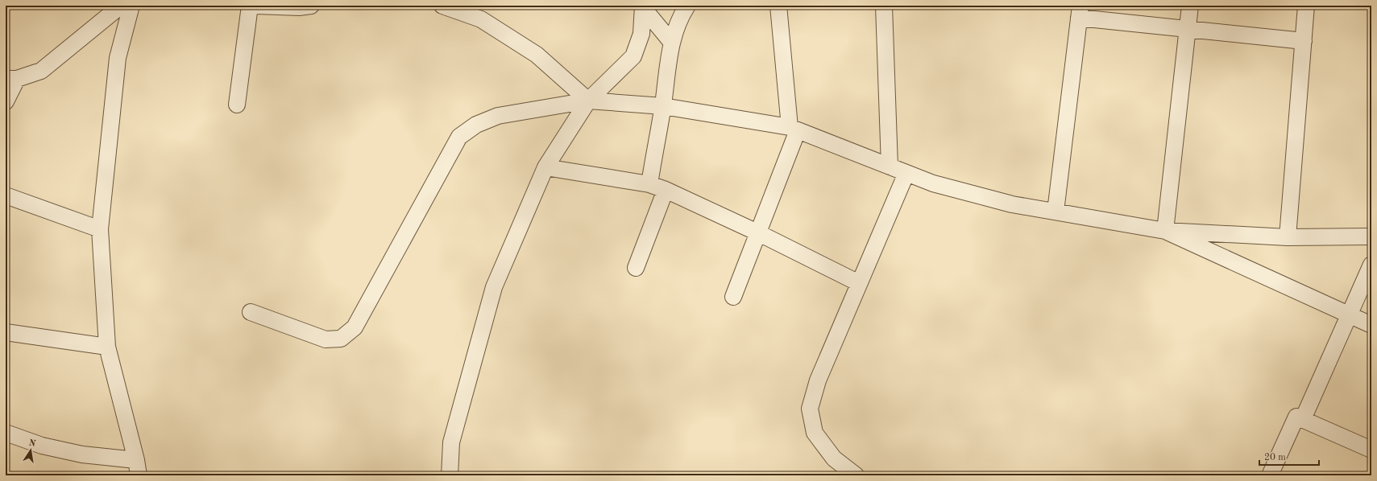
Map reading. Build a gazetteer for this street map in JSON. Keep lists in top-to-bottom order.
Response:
{
  "scale_bar": "20 m",
  "north": "top"
}
